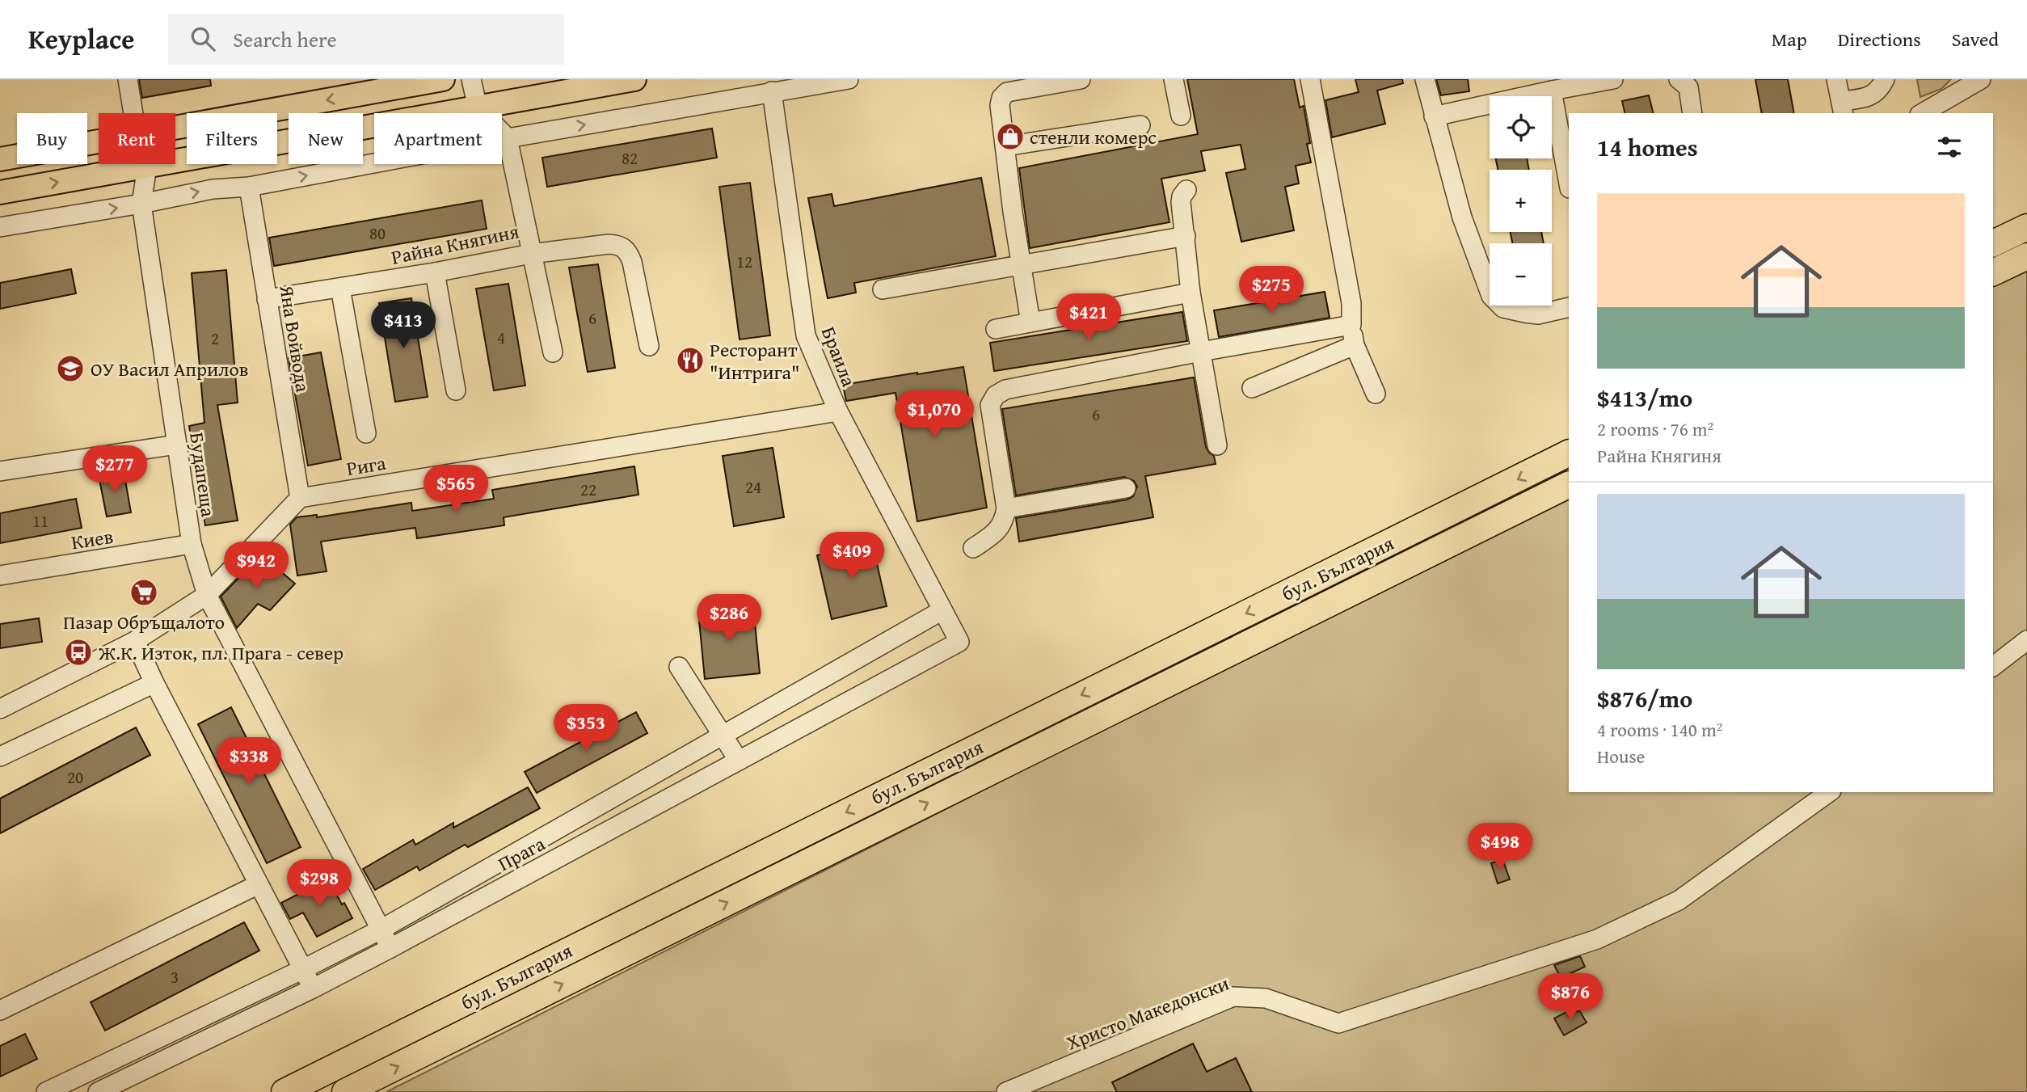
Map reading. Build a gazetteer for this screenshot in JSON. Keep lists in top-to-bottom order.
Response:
{
  "streets": {
    "highway": ["бул. България"],
    "street": [
      "Райна Княгиня",
      "Яна Войвода",
      "Браила",
      "Рига",
      "Будапеща",
      "Киев",
      "Прага",
      "Христо Македонски"
    ]
  },
  "crossings": [
    ["Райна Княгиня", "Яна Войвода"],
    ["Яна Войвода", "Рига"],
    ["Браила", "Рига"],
    ["Браила", "Прага"],
    ["Будапеща", "Киев"],
    ["Будапеща", "Прага"]
  ],
  "places": {
    "shop": ["стенли комерс"],
    "restaurant": ["Ресторант \"Интрига\""],
    "school or university": ["ОУ Васил Априлов"],
    "supermarket": ["Пазар Обръщалото"],
    "bus stop": ["Ж.К. Изток, пл. Прага - север"]
  },
  "house_numbers": [
    "82",
    "80",
    "12",
    "6",
    "4",
    "2",
    "6",
    "24",
    "22",
    "11",
    "20",
    "3"
  ],
  "page": {
    "header": "Keyplace",
    "search": "Search here",
    "nav": ["Map", "Directions", "Saved"],
    "map_buttons": ["+", "−"],
    "chip": [
      "Buy",
      "Rent",
      "Filters",
      "New",
      "Apartment"
    ],
    "heading": "14 homes",
    "list": [
      {
        "name": "$413/mo",
        "note": "2 rooms · 76 m² · Райна Княгиня"
      },
      {
        "name": "$876/mo",
        "note": "4 rooms · 140 m² · House"
      }
    ],
    "price": [
      "$275",
      "$421",
      "$413",
      "$1,070",
      "$277",
      "$565",
      "$409",
      "$942",
      "$286",
      "$353",
      "$338",
      "$498",
      "$298",
      "$876"
    ]
  }
}
